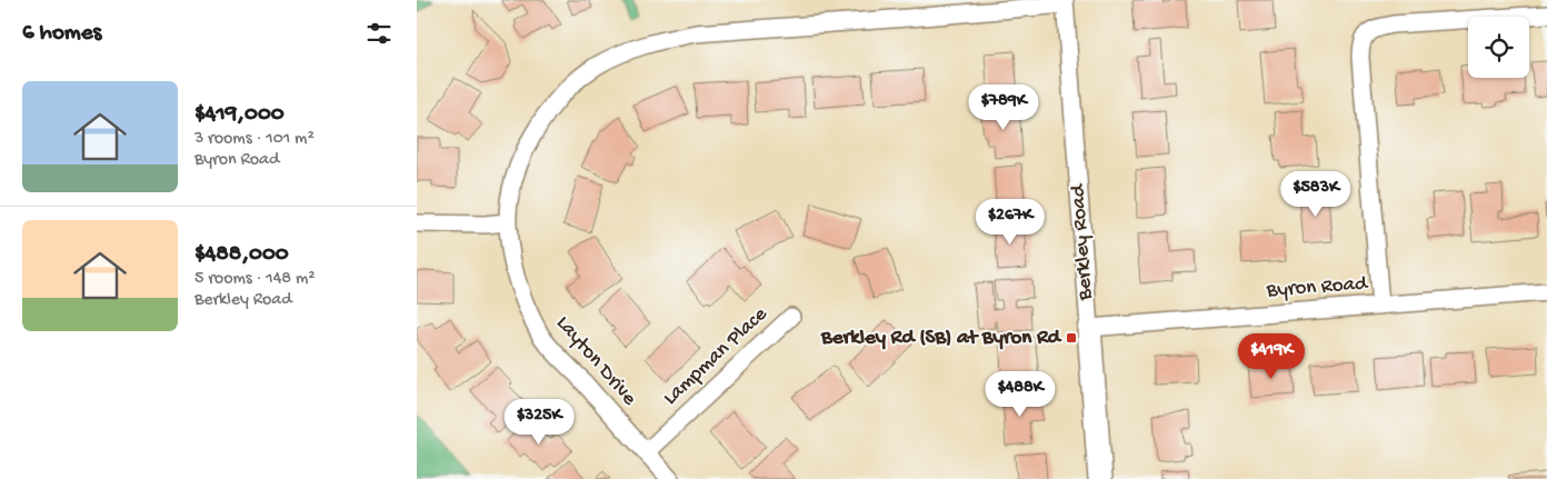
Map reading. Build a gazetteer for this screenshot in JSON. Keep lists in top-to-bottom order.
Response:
{
  "streets": {
    "street": [
      "Berkley Road",
      "Byron Road",
      "Lampman Place",
      "Layton Drive"
    ]
  },
  "crossings": [
    ["Berkley Road", "Byron Road"],
    ["Berkley Road", "Layton Drive"],
    ["Lampman Place", "Layton Drive"]
  ],
  "places": {
    "transit": ["Berkley Rd (SB) at Byron Rd"]
  },
  "page": {
    "heading": "6 homes",
    "list": [
      {
        "name": "$419,000",
        "note": "3 rooms · 101 m² · Byron Road"
      },
      {
        "name": "$488,000",
        "note": "5 rooms · 148 m² · Berkley Road"
      }
    ],
    "price": [
      "$789K",
      "$583K",
      "$267K",
      "$419K",
      "$488K",
      "$325K"
    ]
  }
}
